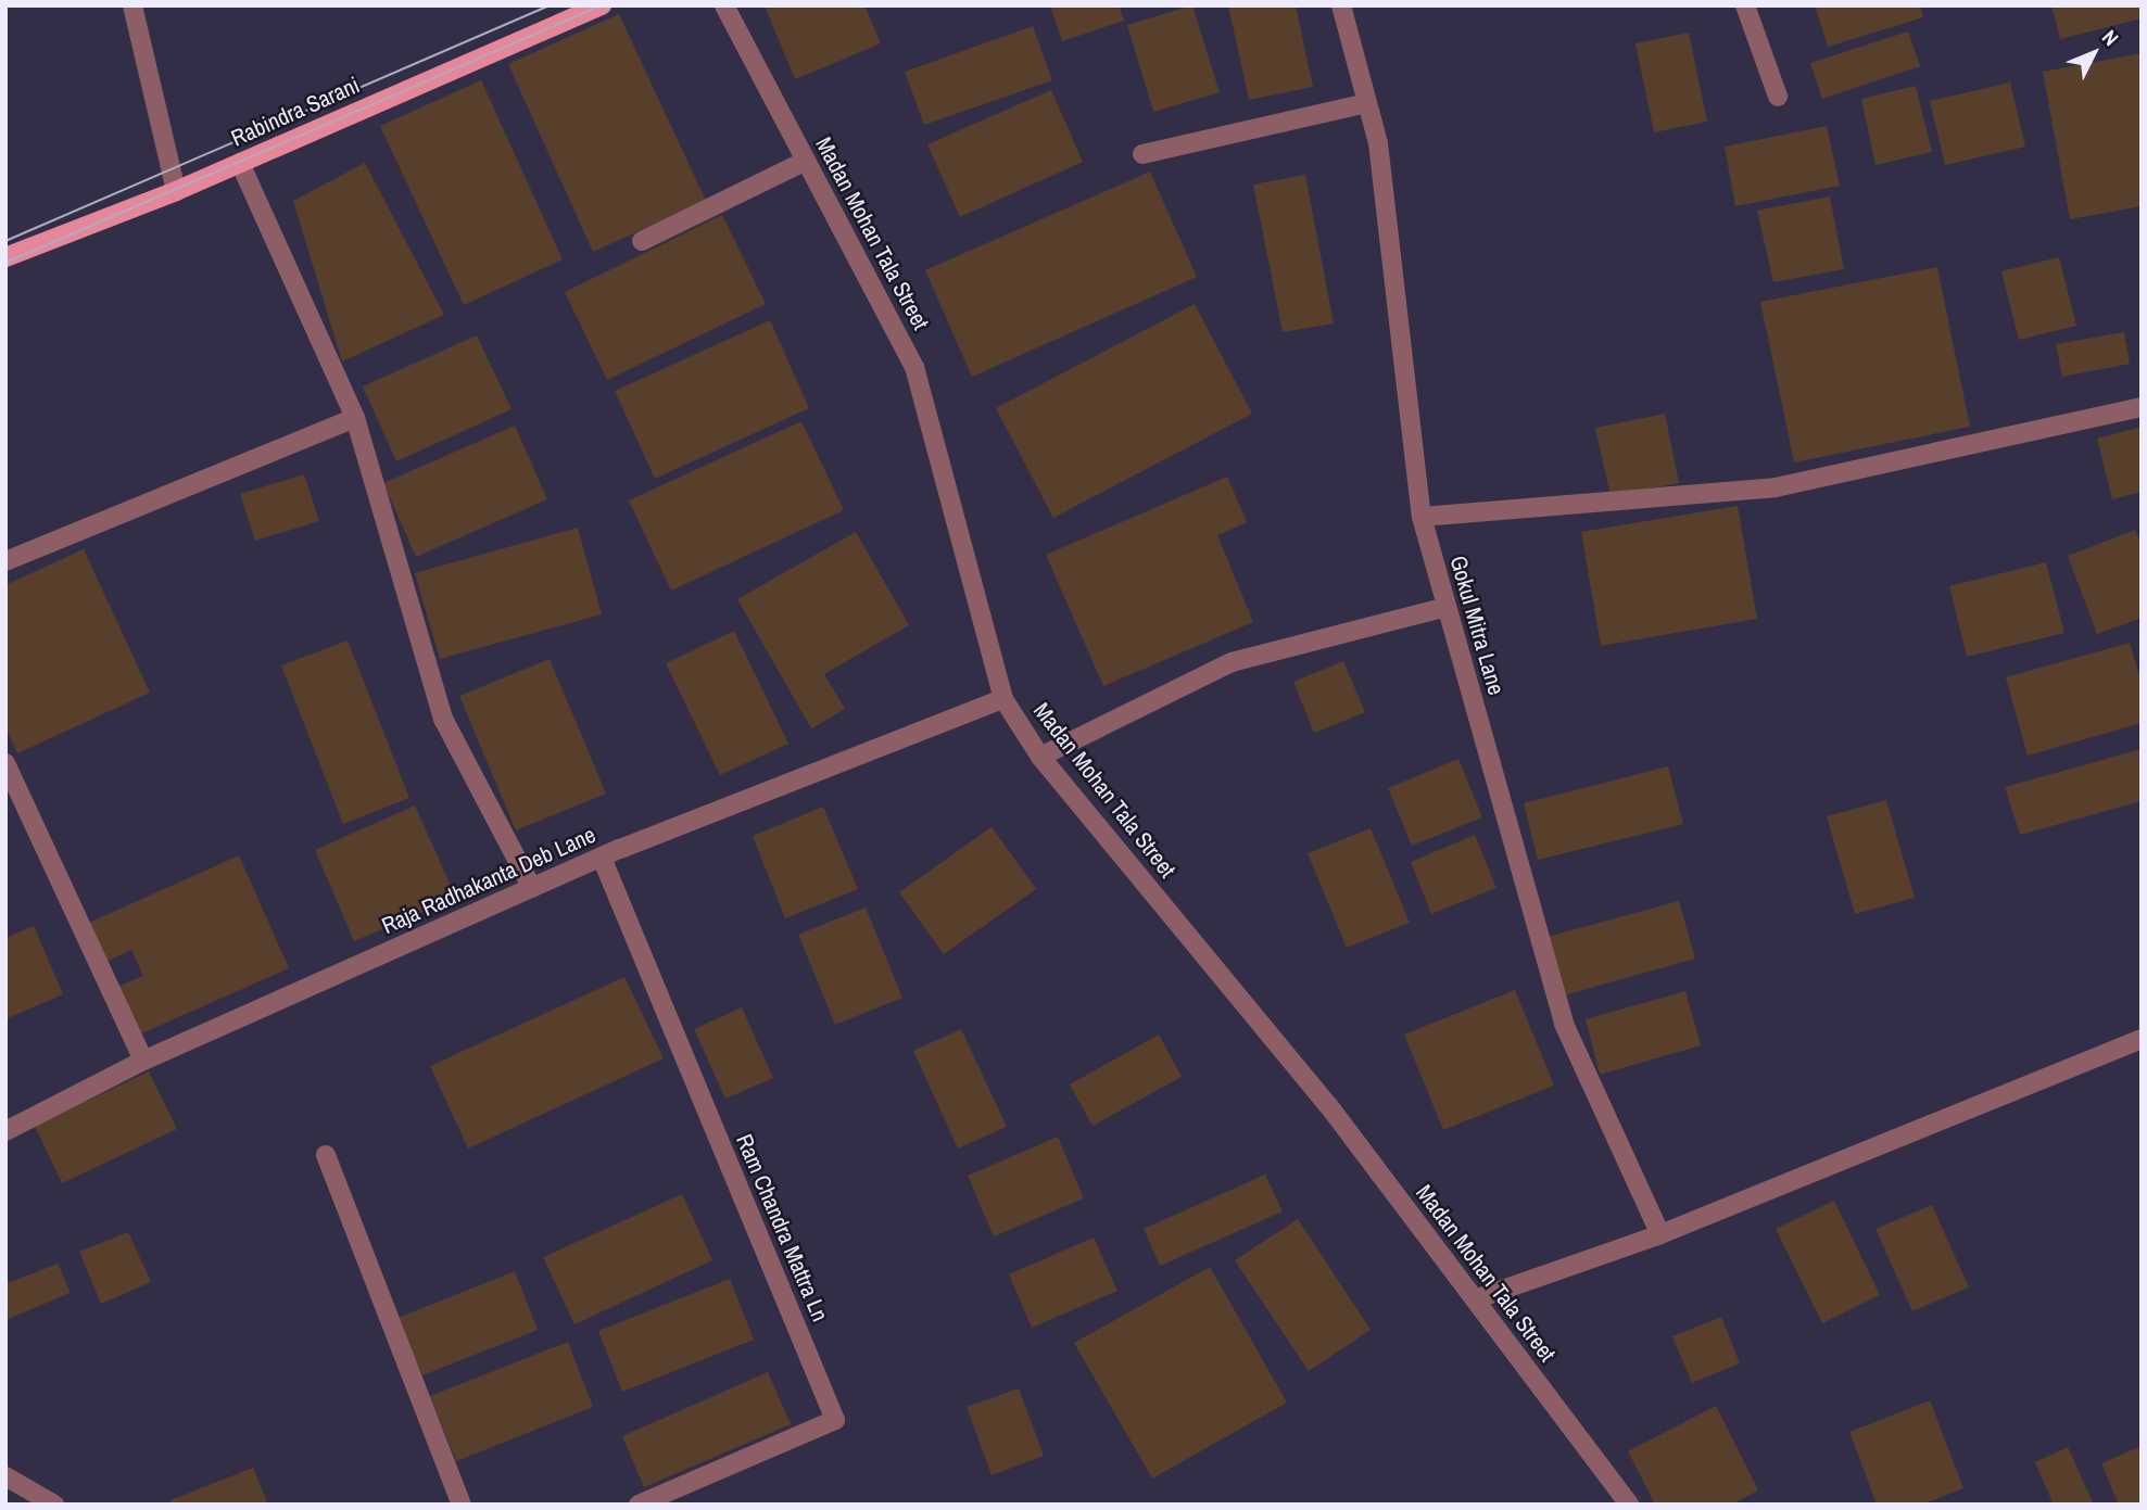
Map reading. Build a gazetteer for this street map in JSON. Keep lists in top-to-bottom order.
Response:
{
  "streets": {
    "main road": ["Rabindra Sarani"],
    "street": [
      "Madan Mohan Tala Street",
      "Gokul Mitra Lane",
      "Raja Radhakanta Deb Lane",
      "Ram Chandra Mattra Ln"
    ]
  },
  "crossings": [
    ["Madan Mohan Tala Street", "Raja Radhakanta Deb Lane"],
    ["Raja Radhakanta Deb Lane", "Ram Chandra Mattra Ln"]
  ],
  "north": "top right"
}
